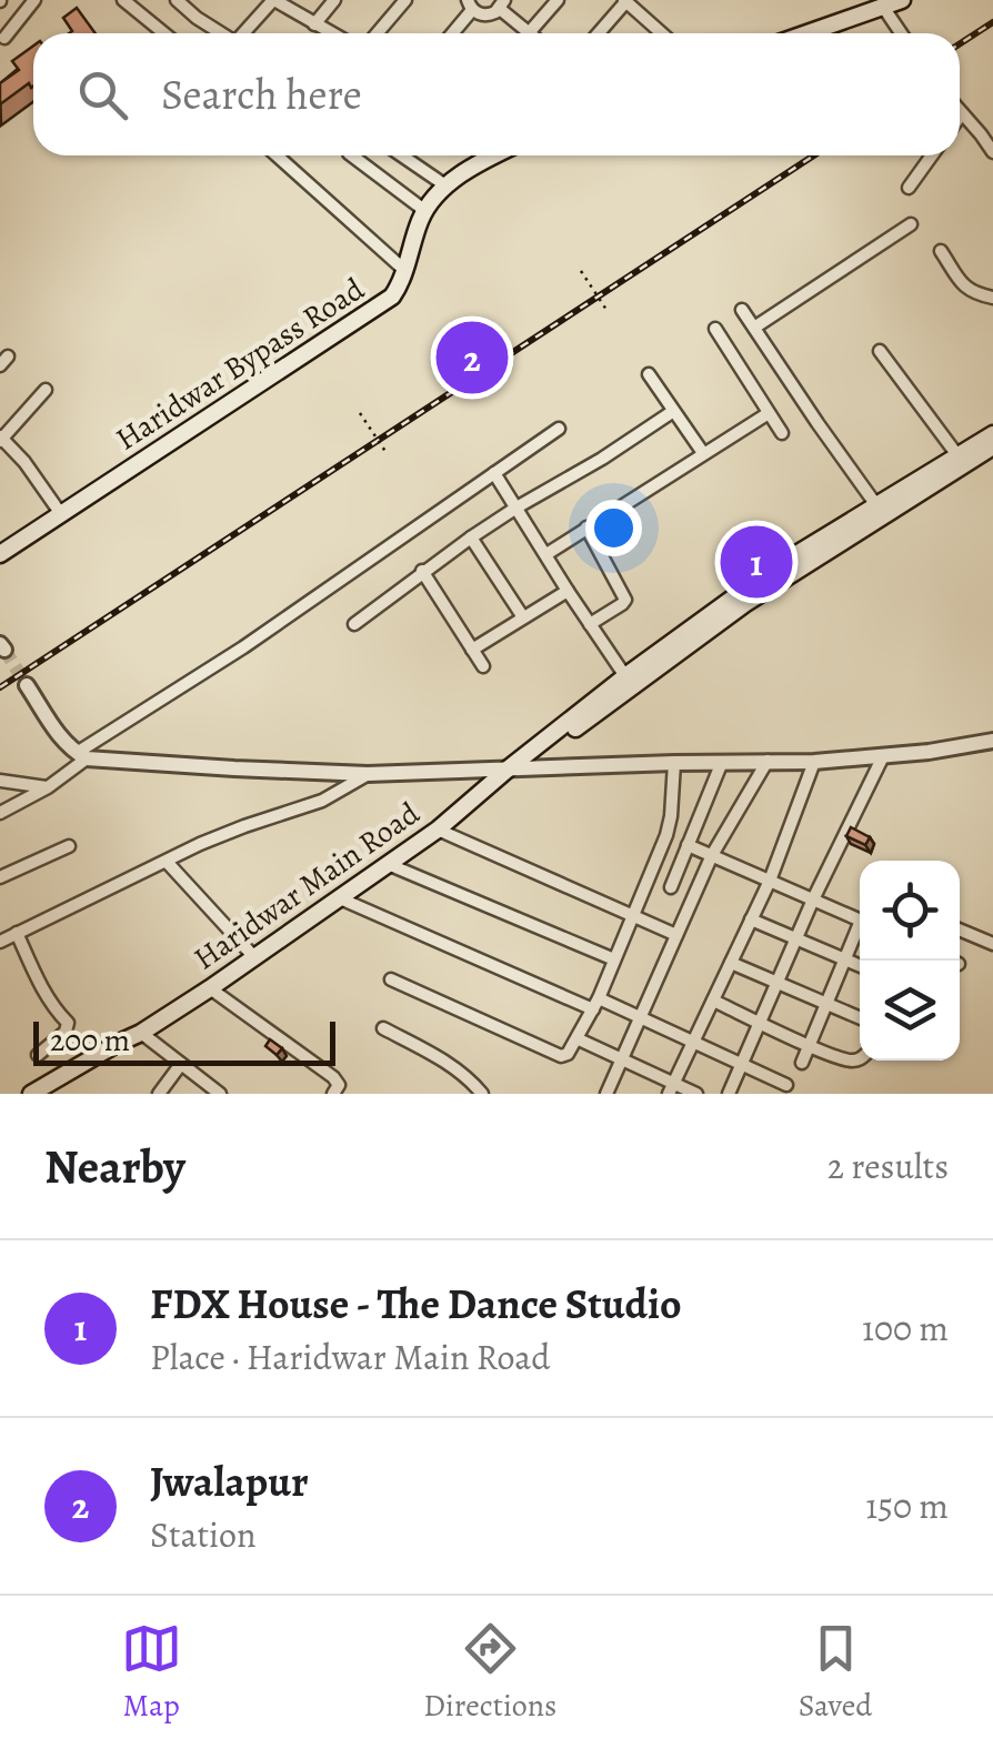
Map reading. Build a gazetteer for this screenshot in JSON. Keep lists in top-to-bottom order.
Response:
{
  "streets": {
    "main road": ["Haridwar Bypass Road", "Haridwar Main Road"]
  },
  "scale_bar": "200 m",
  "page": {
    "search": "Search here",
    "pins": ["2", "1"],
    "scale": "200 m",
    "heading": ["Nearby", "2 results"],
    "list": [
      {
        "mark": "1",
        "name": "FDX House - The Dance Studio",
        "note": "Place · Haridwar Main Road",
        "value": "100 m"
      },
      {
        "mark": "2",
        "name": "Jwalapur",
        "note": "Station",
        "value": "150 m"
      }
    ],
    "nav": ["Map", "Directions", "Saved"]
  }
}
